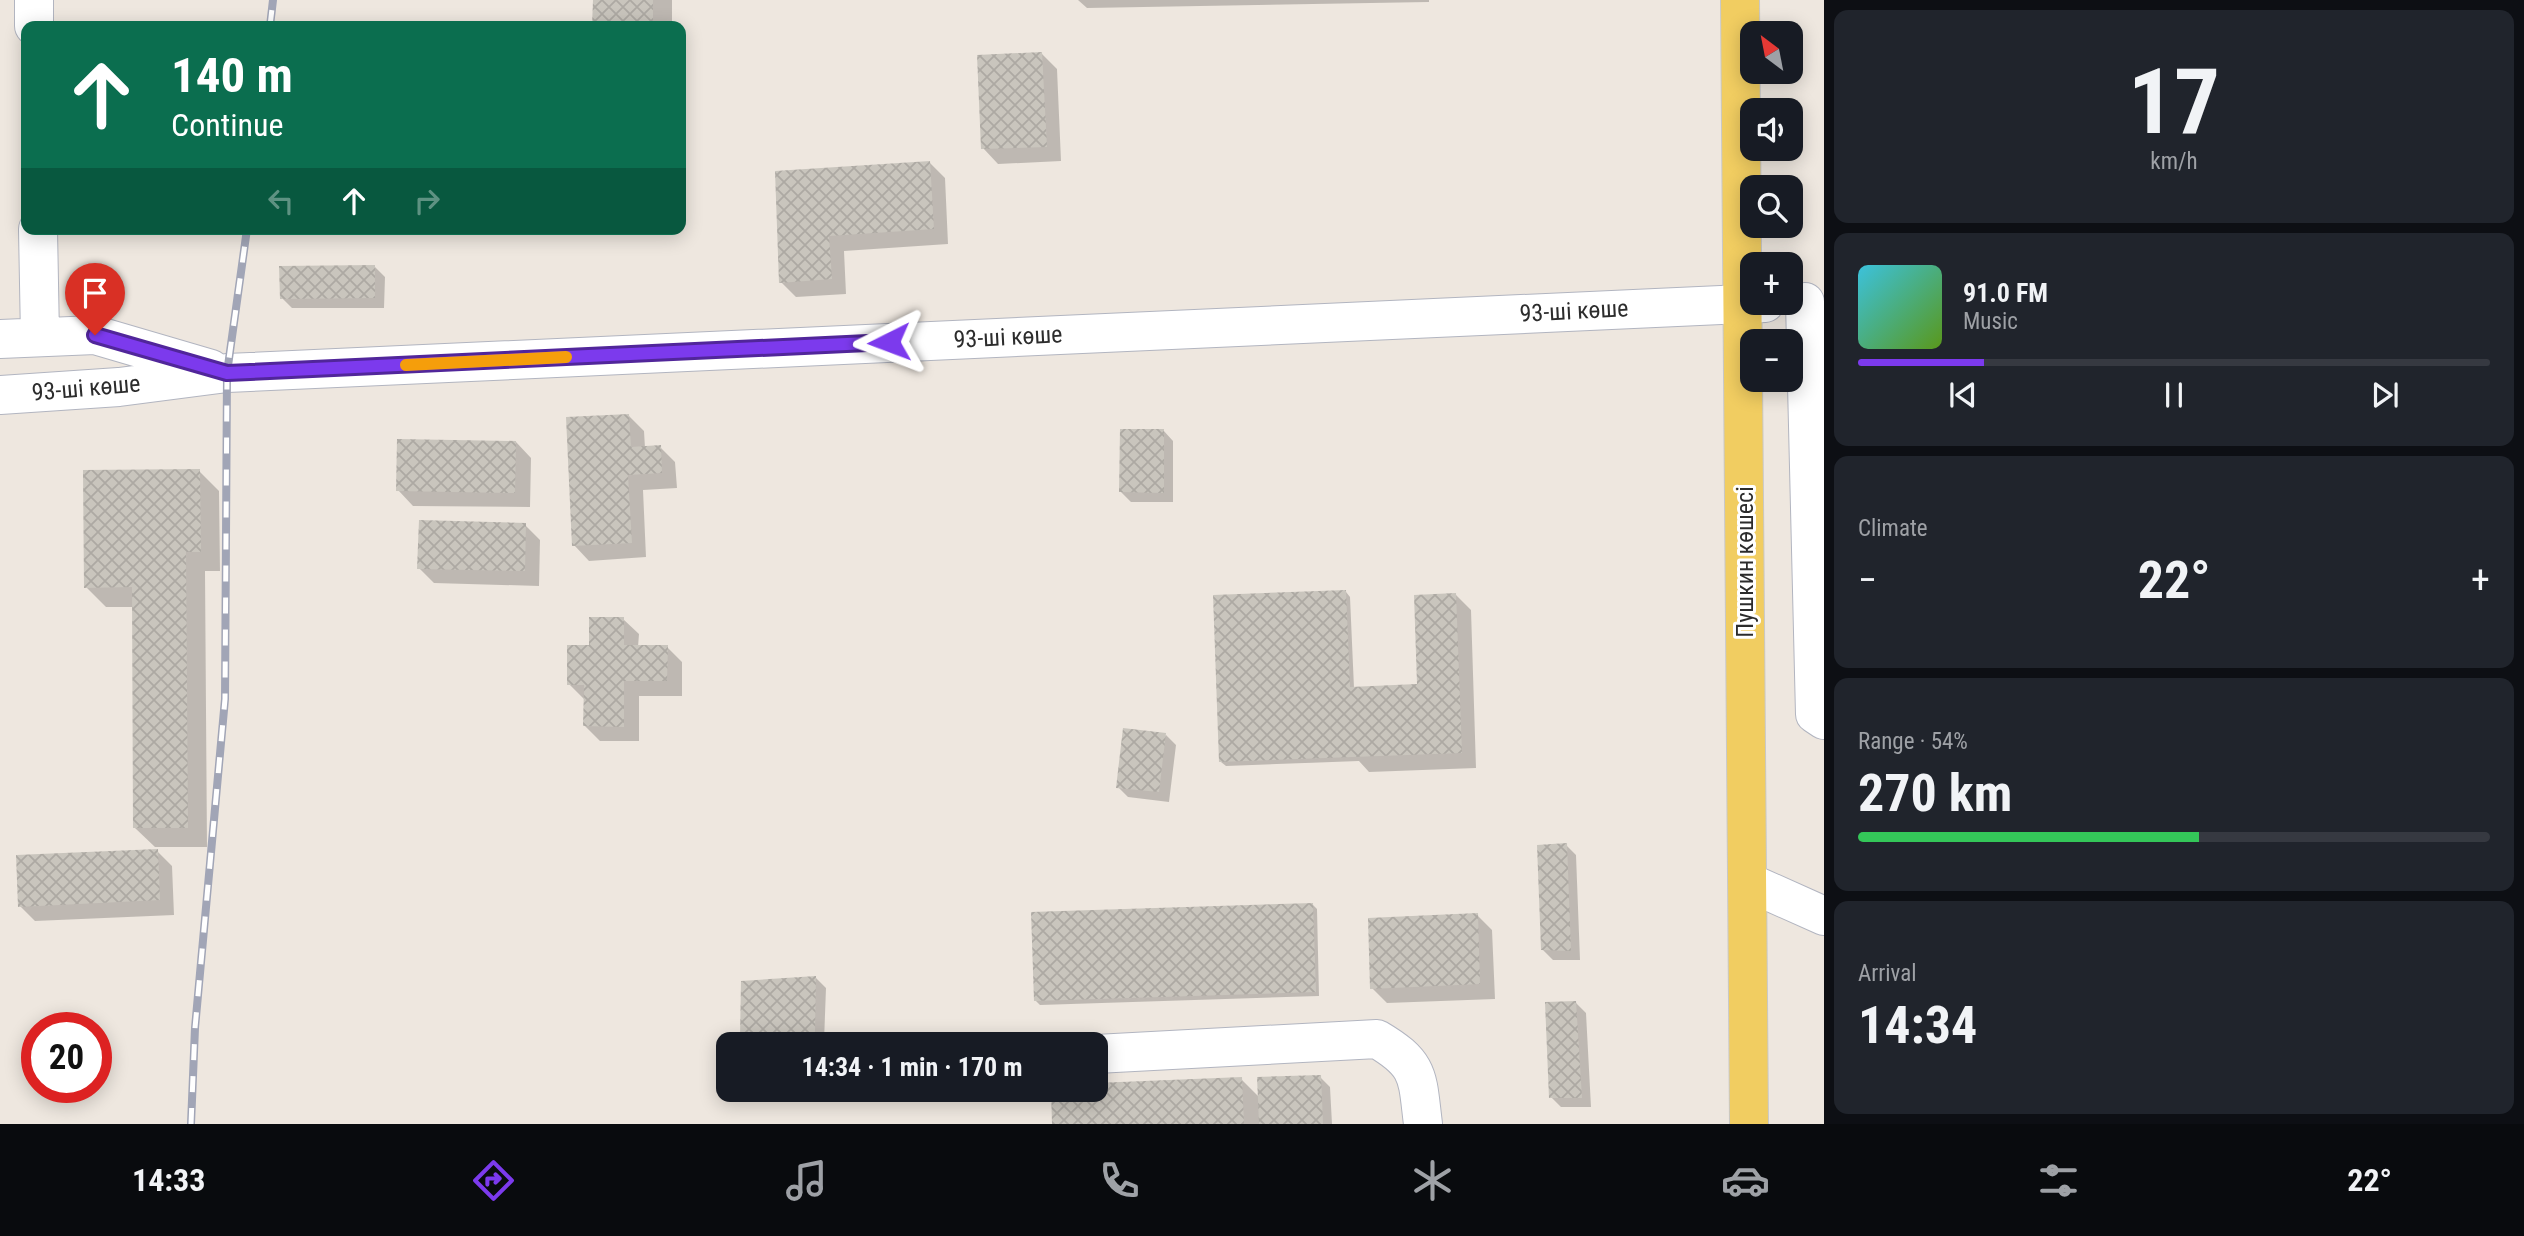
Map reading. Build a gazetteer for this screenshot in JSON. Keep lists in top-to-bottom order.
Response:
{
  "streets": {
    "main road": ["Пушкин көшесі"],
    "lane": ["93-ші көше"]
  },
  "north": "top left",
  "page": {
    "tile": [
      ["17", "km/h"],
      "Climate",
      ["Range · 54%", "270 km"],
      ["Arrival", "14:34"]
    ],
    "map_buttons": ["+", "−"],
    "turn": ["140 m", "Continue"],
    "song": ["91.0 FM", "Music"],
    "heat": ["−", "22°", "+"],
    "limit": "20",
    "trip": "14:34 · 1 min · 170 m",
    "tabs": ["14:33", "22°"]
  }
}
